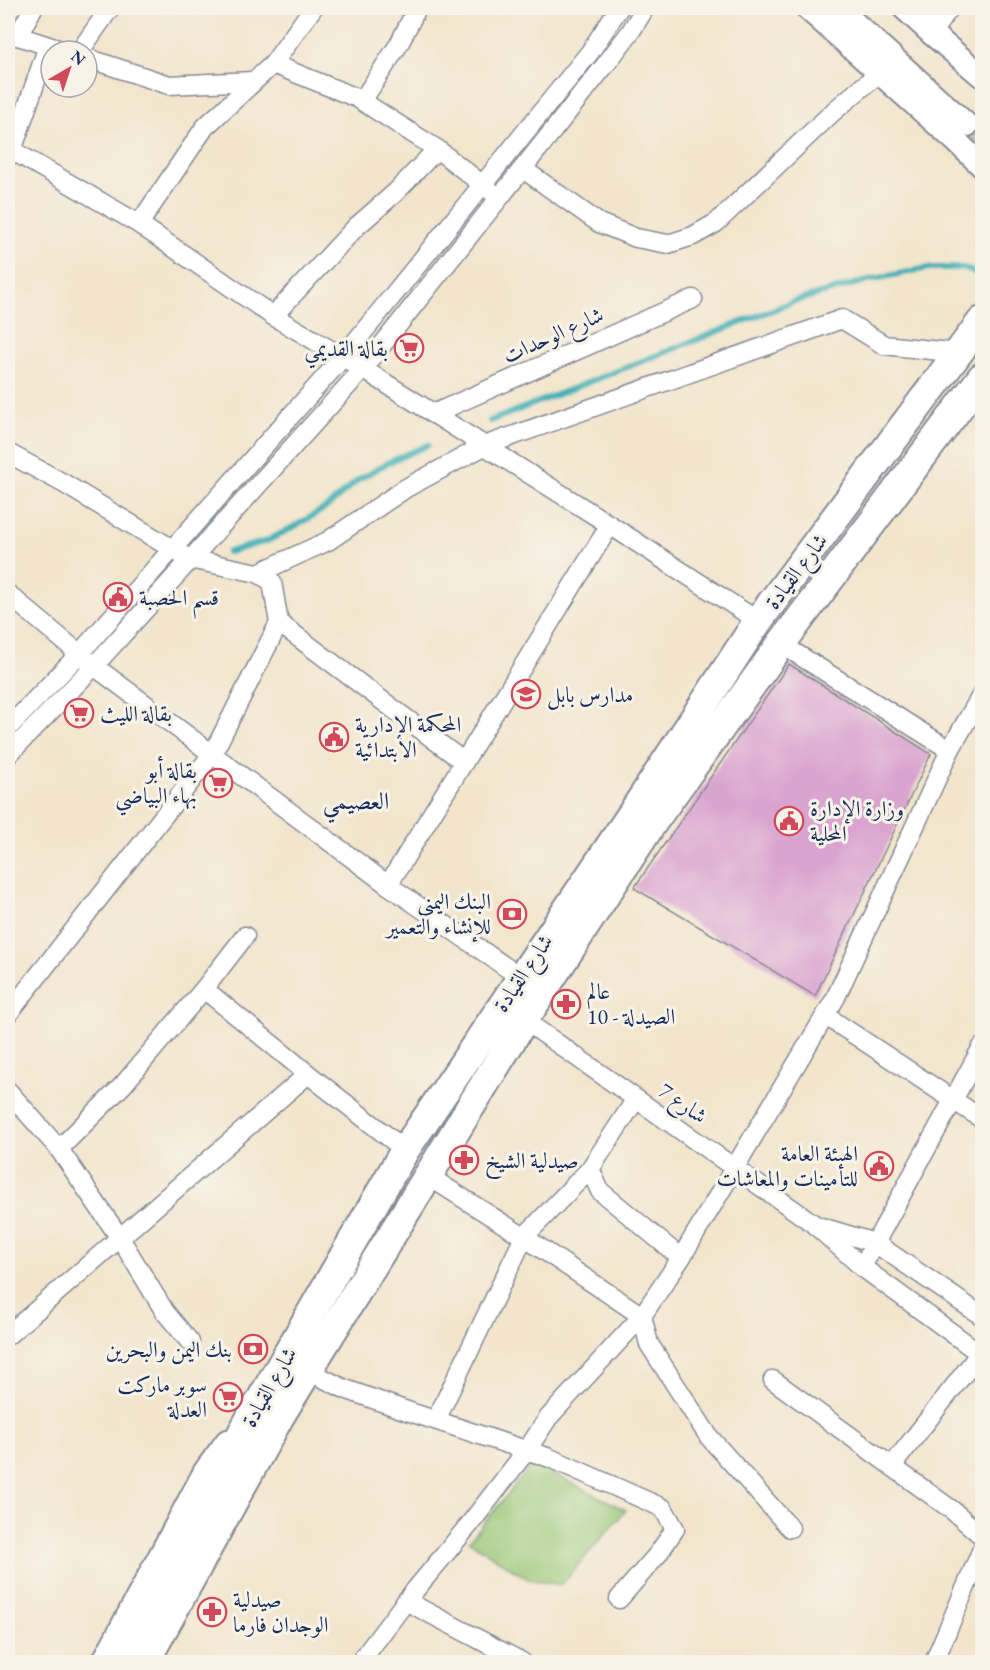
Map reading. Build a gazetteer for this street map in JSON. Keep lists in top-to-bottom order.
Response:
{
  "streets": {
    "main road": ["شارع القيادة"],
    "street": ["شارع الوحدات", "شارع 7"]
  },
  "crossings": [
    ["شارع القيادة", "شارع 7"]
  ],
  "districts": ["العصيمي"],
  "places": {
    "supermarket": [
      "بقالة القديمي",
      "بقالة الليث",
      "بقالة أبو بهاء البياضي",
      "سوبر ماركت العدلة"
    ],
    "public building": [
      "قسم الحصبة",
      "المحكمة الإدارية الابتدائية",
      "وزارة الإدارة المحلية",
      "الهيئة العامة للتأمينات والمعاشات"
    ],
    "school or university": ["مدارس بابل"],
    "bank": ["البنك اليمني للإنشاء والتعمير", "بنك اليمن والبحرين"],
    "pharmacy": ["عالم الصيدلة - 10", "صيدلية الشيخ", "صيدلية الوجدان فارما"]
  },
  "north": "top right"
}
